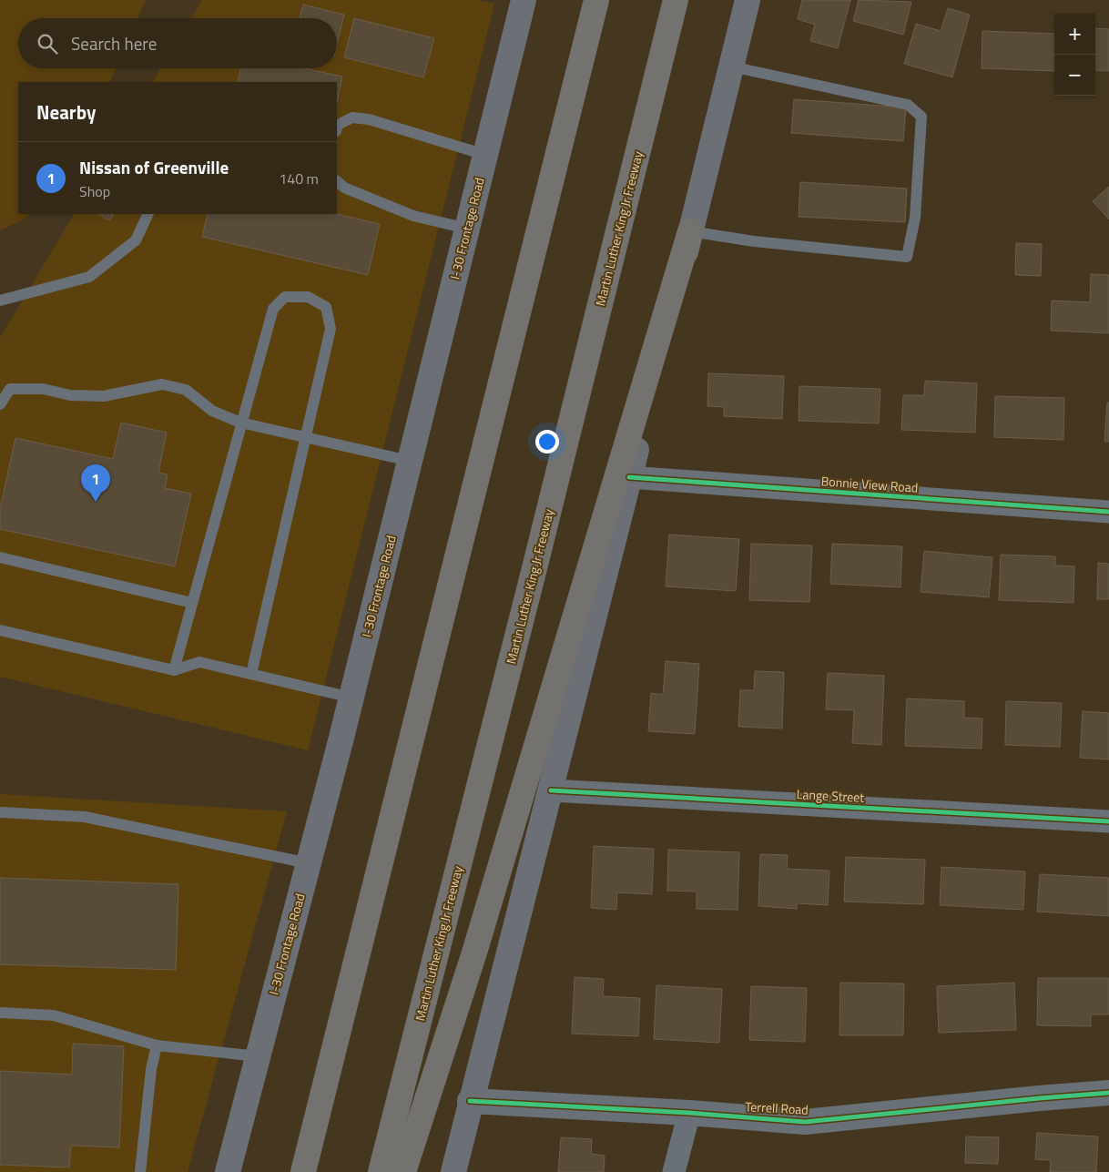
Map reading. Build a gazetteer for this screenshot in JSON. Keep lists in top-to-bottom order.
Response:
{
  "streets": {
    "highway": ["Martin Luther King Jr Freeway"],
    "main road": ["I-30 Frontage Road"],
    "street": ["Bonnie View Road", "Lange Street", "Terrell Road"]
  },
  "page": {
    "map_buttons": ["+", "−"],
    "search": "Search here",
    "heading": "Nearby",
    "list": [
      {
        "mark": "1",
        "name": "Nissan of Greenville",
        "note": "Shop",
        "value": "140 m"
      }
    ],
    "pins": "1"
  }
}
